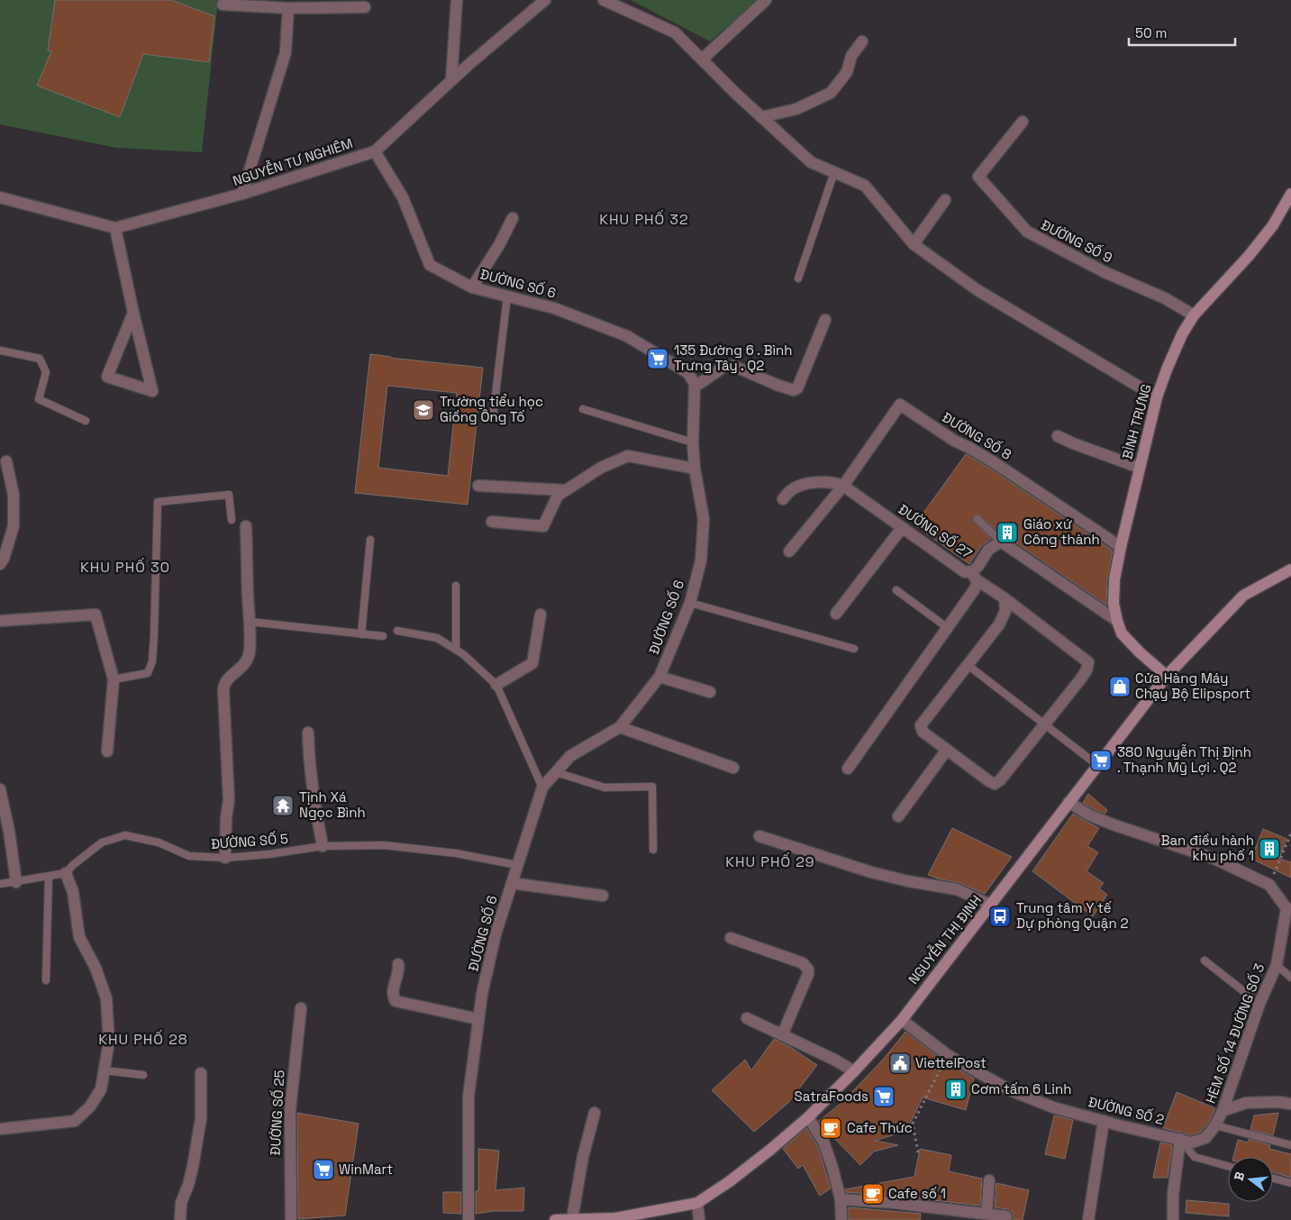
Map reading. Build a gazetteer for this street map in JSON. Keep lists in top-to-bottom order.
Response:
{
  "streets": {
    "main road": ["BÌNH TRƯNG", "NGUYỄN THỊ ĐỊNH"],
    "street": [
      "NGUYỄN TƯ NGHIÊM",
      "ĐƯỜNG SỐ 9",
      "ĐƯỜNG SỐ 6",
      "ĐƯỜNG SỐ 8",
      "ĐƯỜNG SỐ 27",
      "HÈM SỐ 14 ĐƯỜNG SỐ 3",
      "ĐƯỜNG SỐ 2",
      "ĐƯỜNG SỐ 25"
    ],
    "lane": ["ĐƯỜNG SỐ 5"]
  },
  "crossings": [
    ["NGUYỄN TƯ NGHIÊM", "ĐƯỜNG SỐ 6"],
    ["ĐƯỜNG SỐ 9", "BÌNH TRƯNG"],
    ["ĐƯỜNG SỐ 6", "ĐƯỜNG SỐ 5"],
    ["BÌNH TRƯNG", "ĐƯỜNG SỐ 8"],
    ["BÌNH TRƯNG", "NGUYỄN THỊ ĐỊNH"],
    ["ĐƯỜNG SỐ 8", "ĐƯỜNG SỐ 27"],
    ["NGUYỄN THỊ ĐỊNH", "ĐƯỜNG SỐ 2"],
    ["HÈM SỐ 14 ĐƯỜNG SỐ 3", "ĐƯỜNG SỐ 2"]
  ],
  "districts": [
    "KHU PHỐ 32",
    "KHU PHỐ 30",
    "KHU PHỐ 29",
    "KHU PHỐ 28"
  ],
  "places": {
    "supermarket": [
      "135 Đường 6 . Bình Trưng Tây . Q2",
      "380 Nguyễn Thị Định . Thạnh Mỹ Lợi . Q2",
      "SatraFoods",
      "WinMart"
    ],
    "school or university": ["Trường tiểu học Giồng Ông Tố"],
    "building": ["Giáo xứ Công thành", "Ban điều hành khu phố 1", "Cơm tấm 6 Linh"],
    "shop": ["Cửa Hàng Máy Chạy Bộ Elipsport"],
    "temple": ["Tịnh Xá Ngọc Bình"],
    "bus stop": ["Trung tâm Y tế Dự phòng Quận 2"],
    "public building": ["ViettelPost"],
    "cafe": ["Cafe Thức", "Cafe số 1"]
  },
  "scale_bar": "50 m",
  "north": "left"
}
